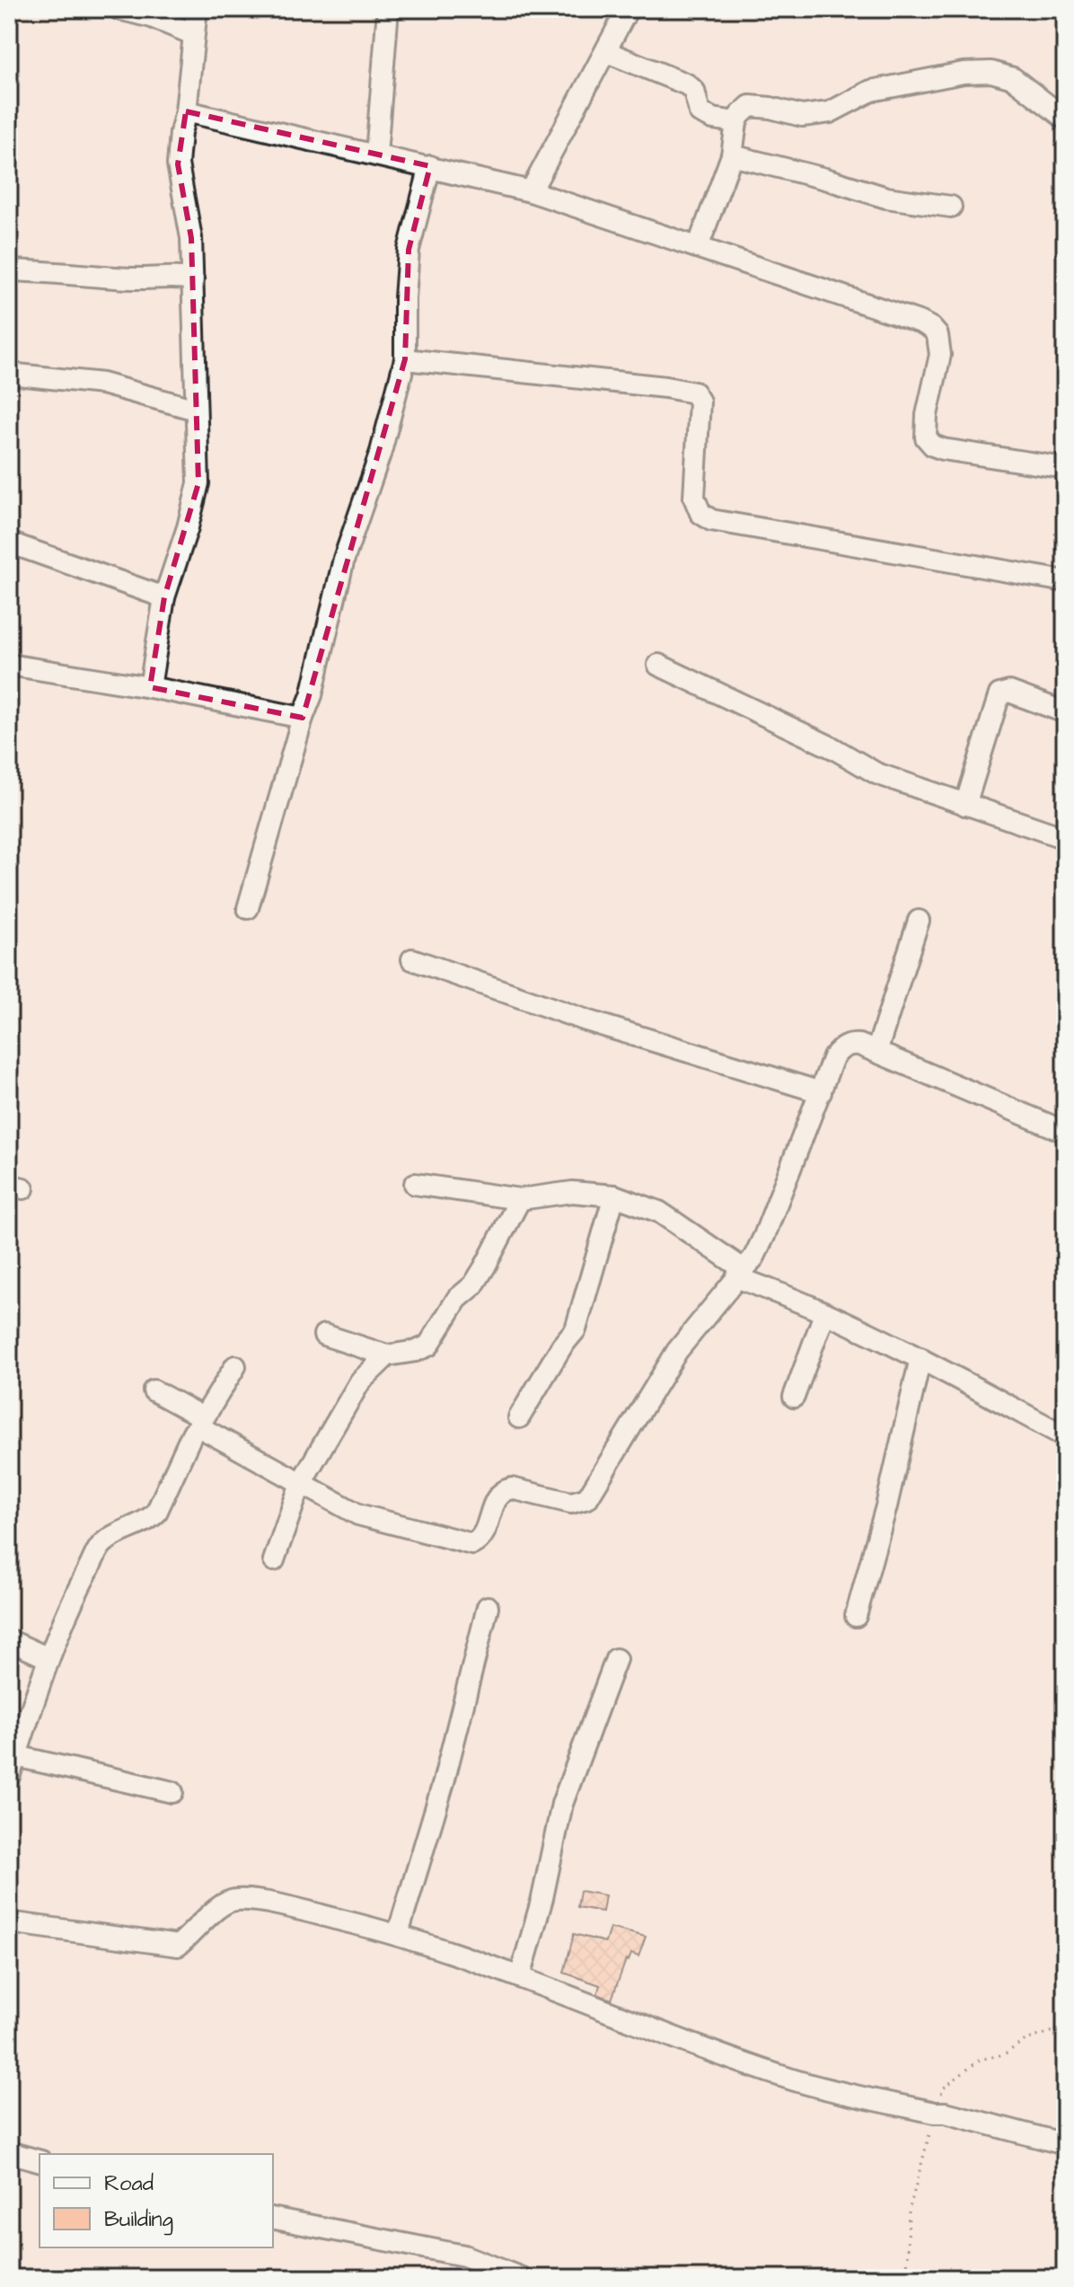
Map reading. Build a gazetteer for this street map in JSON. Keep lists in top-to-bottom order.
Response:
{
  "legend": ["Road", "Building"]
}
